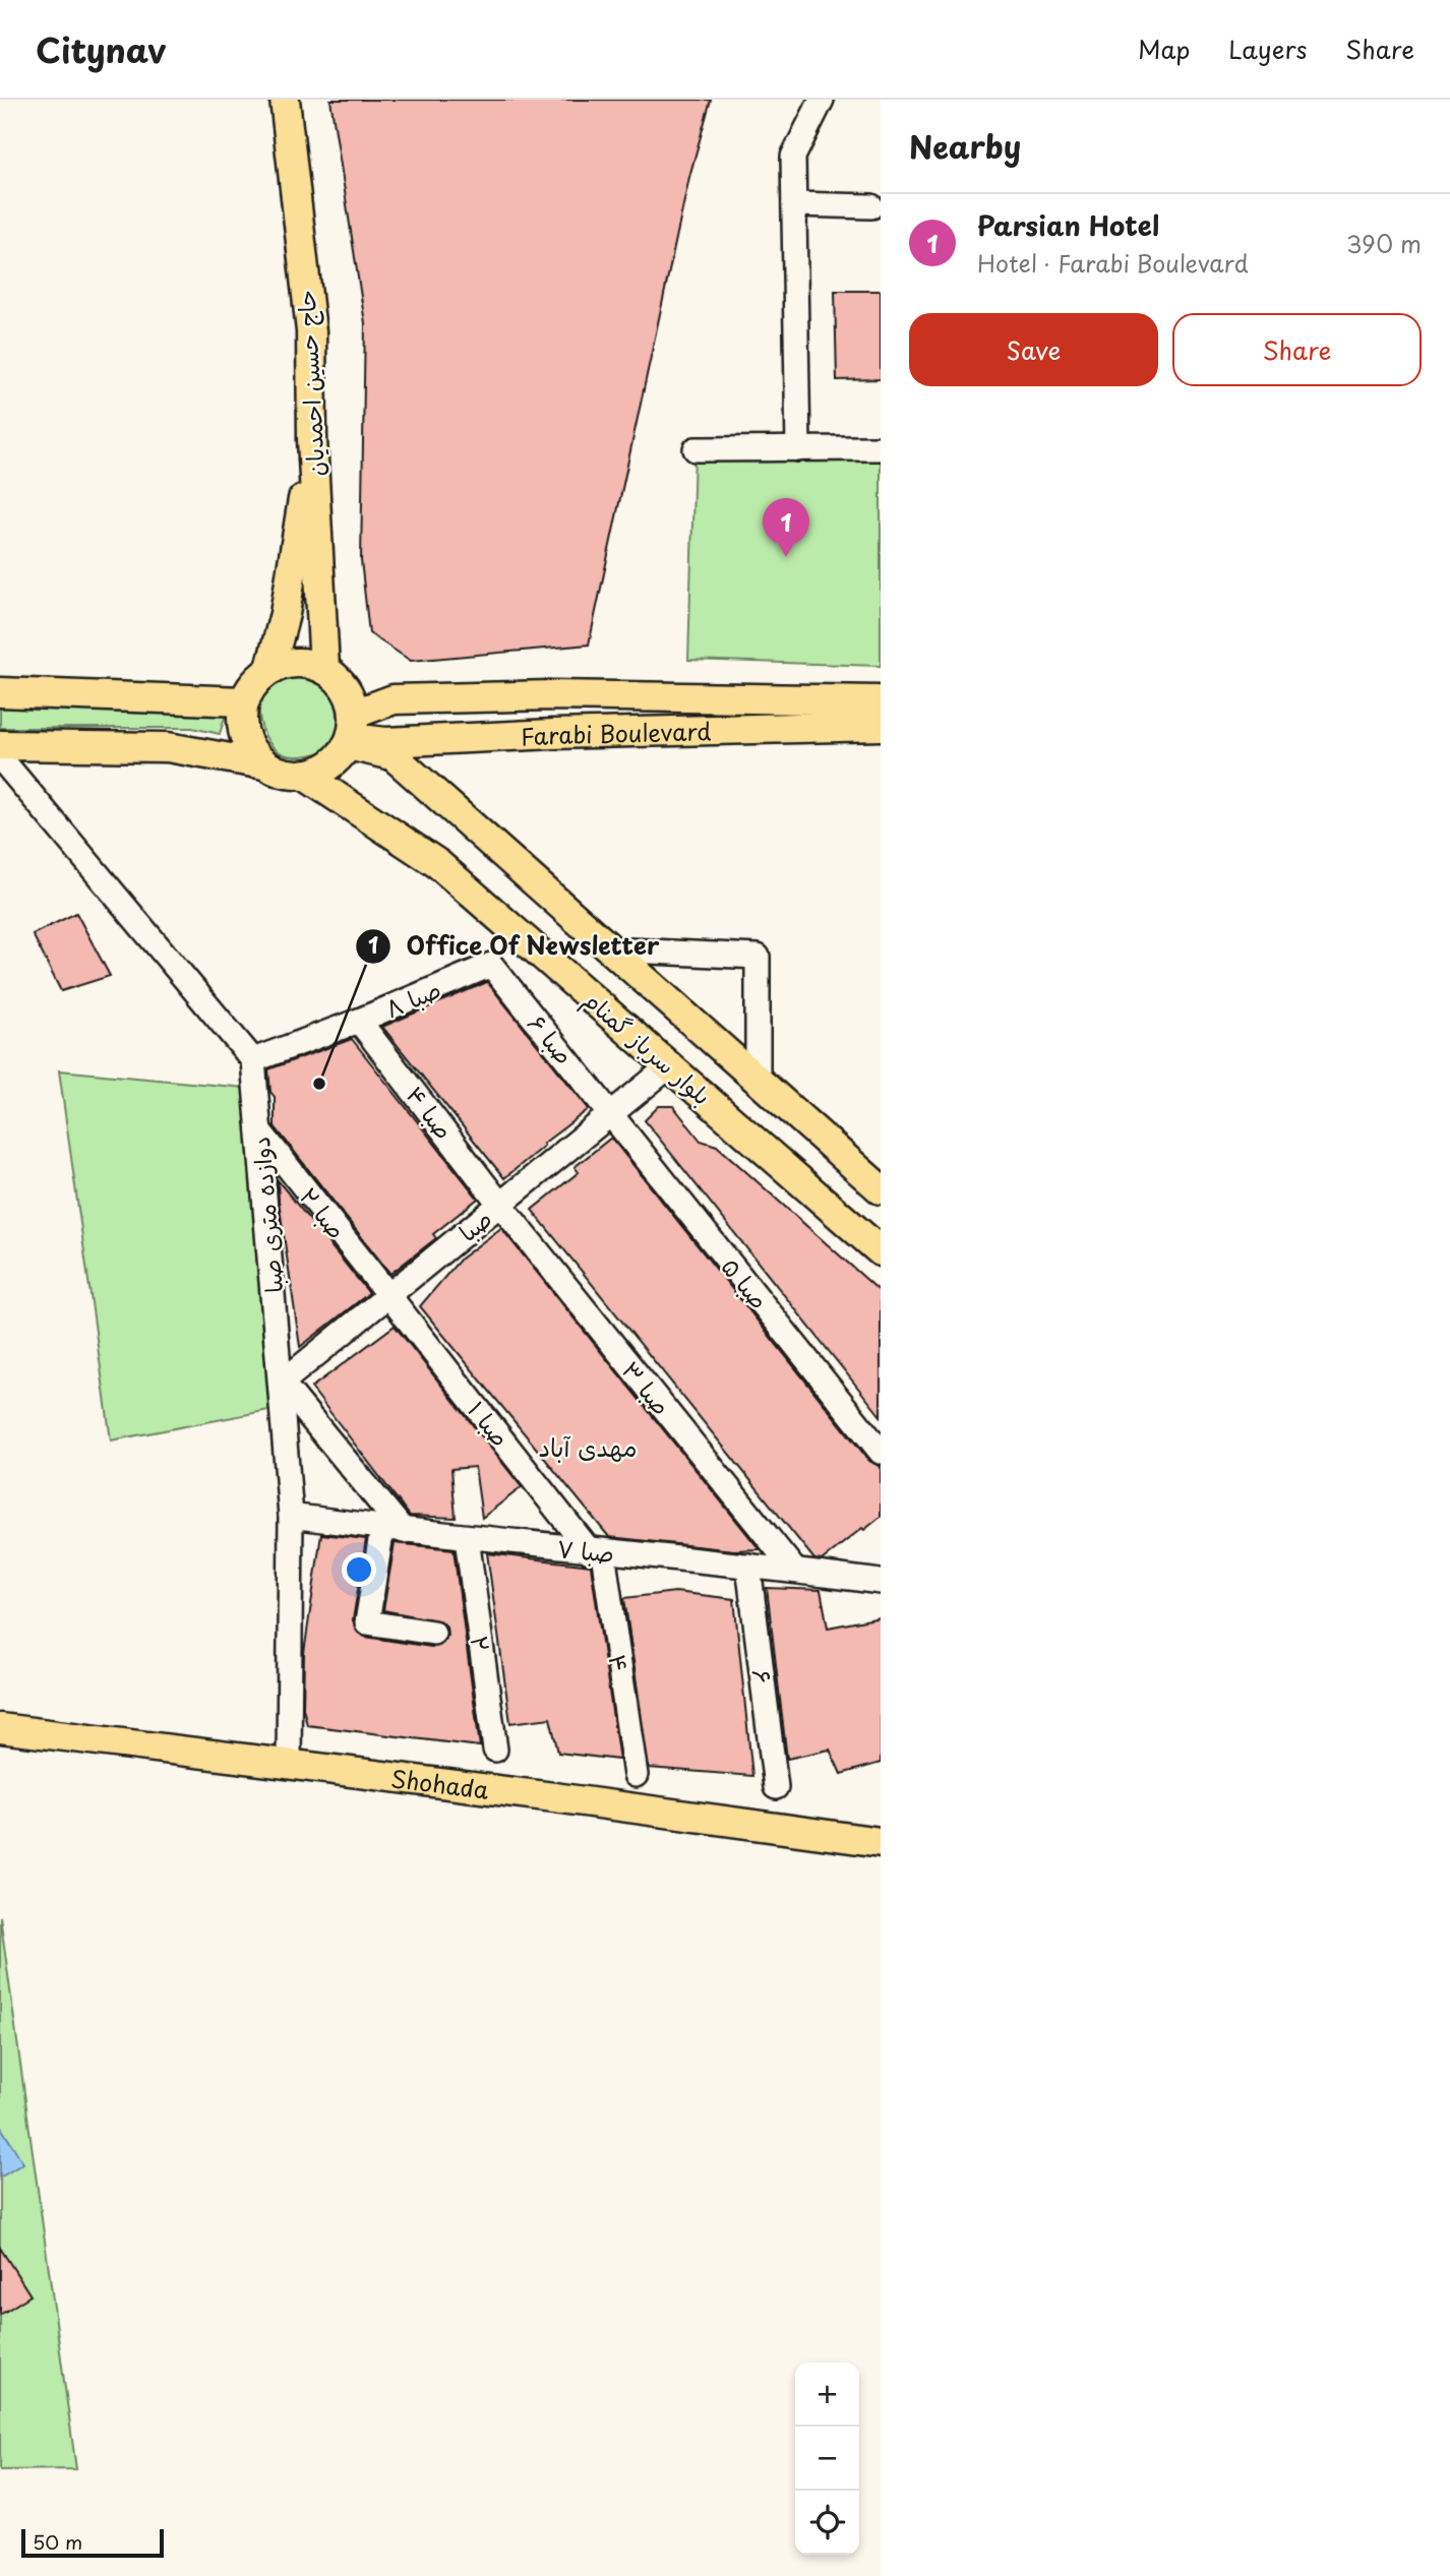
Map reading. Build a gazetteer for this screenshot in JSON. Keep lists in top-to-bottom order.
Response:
{
  "streets": {
    "main road": [
      "حاج حسین احمدیان",
      "Farabi Boulevard",
      "بلوار سرباز گمنام",
      "Shohada"
    ],
    "street": [
      "صبا ۸",
      "صبا ۶",
      "صبا ۴",
      "صبا ۲",
      "دوازده متری صبا",
      "صبا",
      "صبا ۵",
      "صبا ۳",
      "صبا ۱",
      "صبا ۷",
      "۲",
      "۴",
      "۶"
    ]
  },
  "crossings": [
    ["حاج حسین احمدیان", "Farabi Boulevard"],
    ["حاج حسین احمدیان", "بلوار سرباز گمنام"],
    ["Farabi Boulevard", "بلوار سرباز گمنام"],
    ["صبا ۸", "صبا ۶"],
    ["صبا ۸", "صبا ۴"],
    ["صبا ۸", "دوازده متری صبا"],
    ["صبا ۶", "صبا"],
    ["صبا ۶", "صبا ۵"],
    ["بلوار سرباز گمنام", "صبا"],
    ["صبا ۴", "صبا"],
    ["صبا ۴", "صبا ۳"],
    ["صبا ۲", "دوازده متری صبا"],
    ["صبا ۲", "صبا"],
    ["صبا ۲", "صبا ۱"],
    ["دوازده متری صبا", "صبا"],
    ["دوازده متری صبا", "صبا ۷"],
    ["دوازده متری صبا", "Shohada"],
    ["صبا", "صبا ۵"],
    ["صبا", "صبا ۳"],
    ["صبا", "صبا ۱"],
    ["صبا ۳", "صبا ۷"],
    ["صبا ۱", "صبا ۷"],
    ["صبا ۱", "۴"],
    ["صبا ۷", "۲"],
    ["صبا ۷", "۴"],
    ["صبا ۷", "۶"]
  ],
  "districts": ["مهدی آباد"],
  "places": ["Office Of Newsletter"],
  "scale_bar": "50 m",
  "page": {
    "header": "Citynav",
    "nav": ["Map", "Layers", "Share"],
    "heading": "Nearby",
    "list": [
      {
        "mark": "1",
        "name": "Parsian Hotel",
        "note": "Hotel · Farabi Boulevard",
        "value": "390 m"
      }
    ],
    "buttons": ["Save", "Share"],
    "pins": "1",
    "map_buttons": ["+", "−"],
    "scale": "50 m"
  }
}
